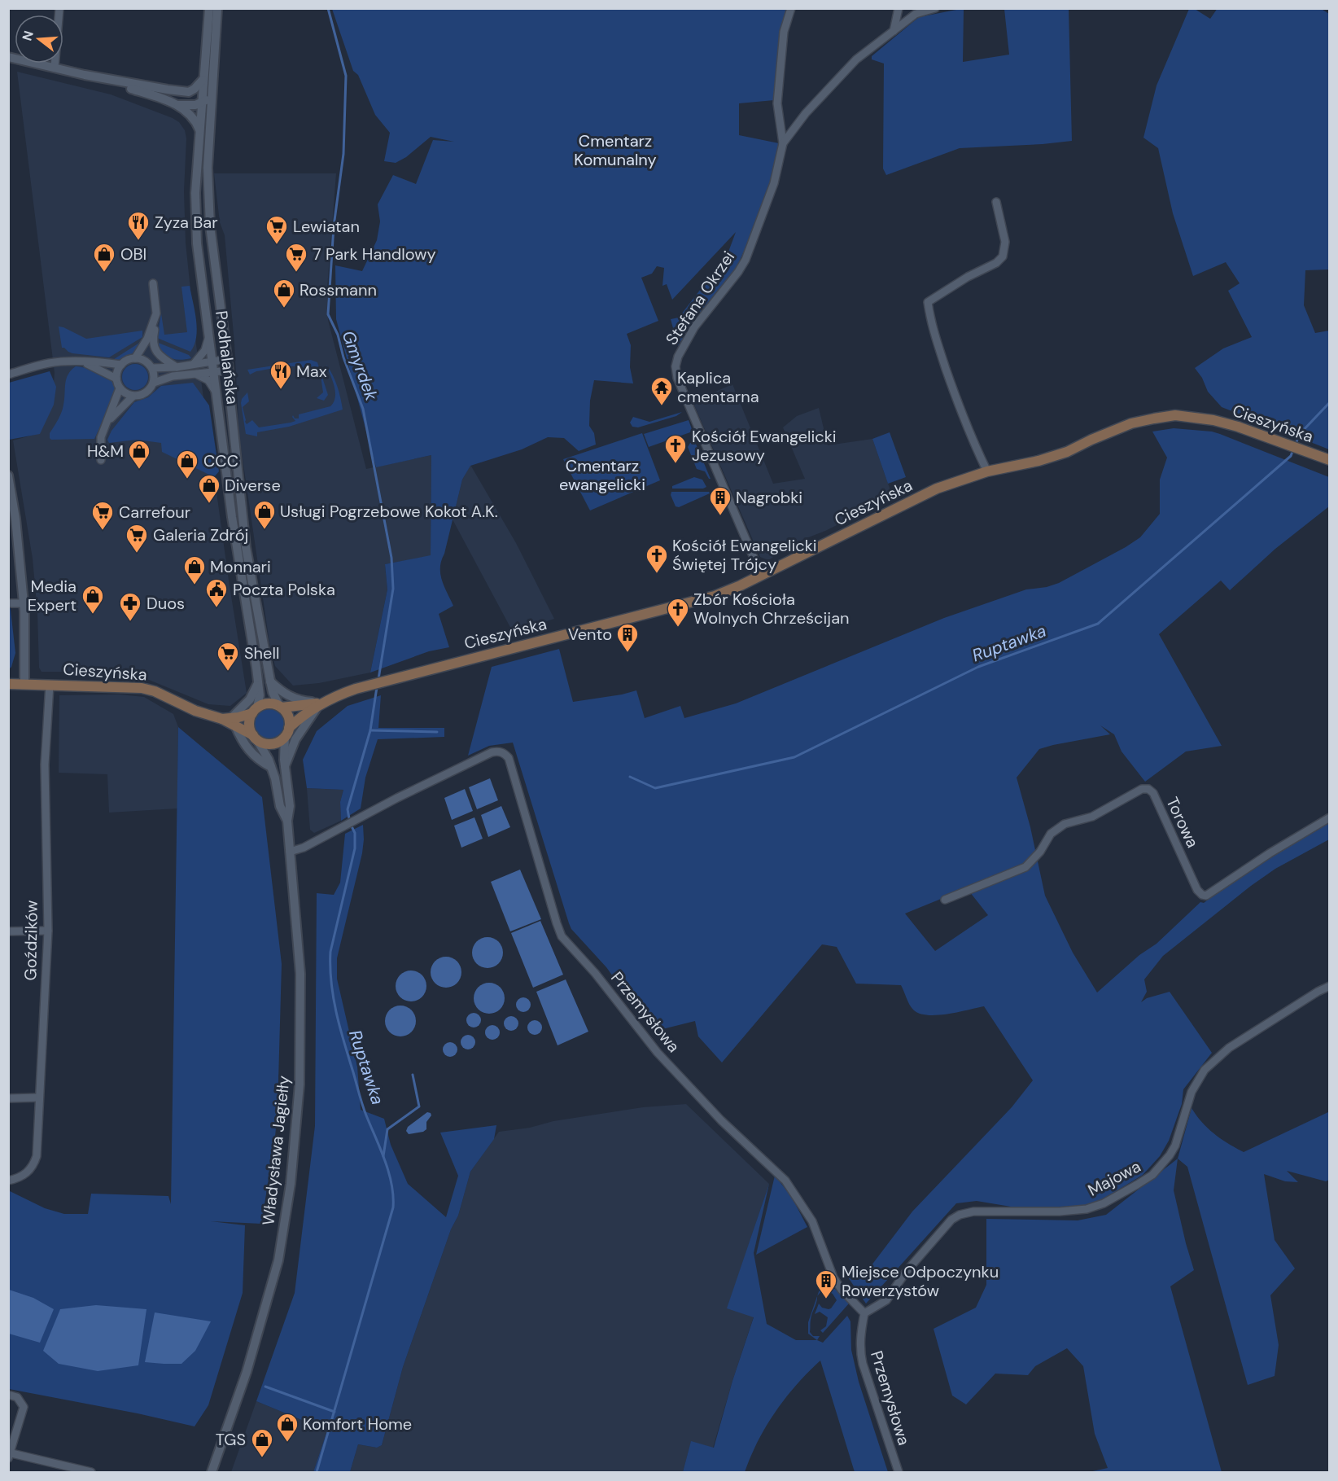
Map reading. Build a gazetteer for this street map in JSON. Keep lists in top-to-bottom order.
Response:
{
  "streets": {
    "main road": ["Cieszyńska"],
    "street": [
      "Stefana Okrzei",
      "Podhalańska",
      "Torowa",
      "Goździków",
      "Przemysłowa",
      "Władysława Jagiełły",
      "Majowa"
    ]
  },
  "crossings": [
    ["Stefana Okrzei", "Cieszyńska"],
    ["Podhalańska", "Cieszyńska"],
    ["Podhalańska", "Władysława Jagiełły"],
    ["Cieszyńska", "Goździków"],
    ["Cieszyńska", "Władysława Jagiełły"],
    ["Przemysłowa", "Władysława Jagiełły"],
    ["Przemysłowa", "Majowa"]
  ],
  "water": ["Gmyrdek", "Ruptawka"],
  "parks": ["Cmentarz Komunalny", "Cmentarz ewangelicki"],
  "places": {
    "restaurant": ["Zyza Bar", "Max"],
    "supermarket": [
      "Lewiatan",
      "7 Park Handlowy",
      "Carrefour",
      "Galeria Zdrój",
      "Shell"
    ],
    "shop": [
      "OBI",
      "Rossmann",
      "H&M",
      "CCC",
      "Diverse",
      "Usługi Pogrzebowe Kokot A.K.",
      "Monnari",
      "Media Expert",
      "Komfort Home",
      "TGS"
    ],
    "temple": ["Kaplica cmentarna"],
    "church": ["Kościół Ewangelicki Jezusowy", "Kościół Ewangelicki Świętej Trójcy", "Zbór Kościoła Wolnych Chrześcijan"],
    "building": ["Nagrobki", "Vento", "Miejsce Odpoczynku Rowerzystów"],
    "public building": ["Poczta Polska"],
    "pharmacy": ["Duos"]
  },
  "north": "left"
}
